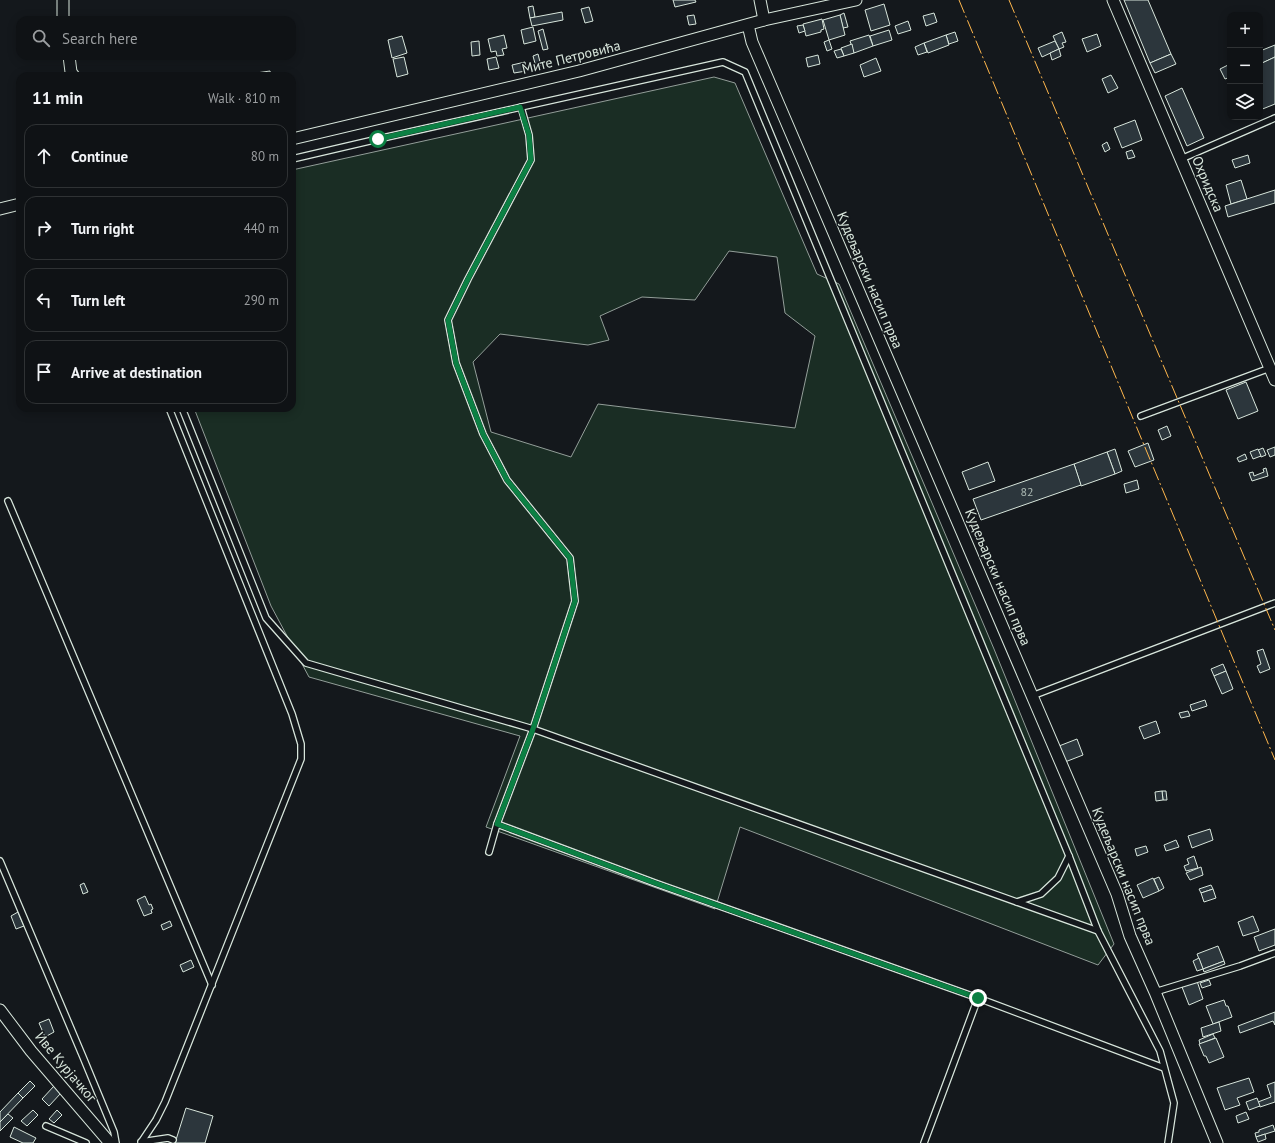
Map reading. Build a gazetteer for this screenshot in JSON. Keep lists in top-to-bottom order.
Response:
{
  "streets": {
    "street": [
      "Мите Петровића",
      "Охридска",
      "Кудељарски насип прва",
      "Иве Курјачког"
    ]
  },
  "crossings": [
    ["Мите Петровића", "Кудељарски насип прва"]
  ],
  "house_numbers": ["82"],
  "page": {
    "map_buttons": ["+", "−"],
    "search": "Search here",
    "heading": ["11 min", "Walk · 810 m"],
    "list": [
      ["Continue", "80 m"],
      ["Turn right", "440 m"],
      ["Turn left", "290 m"],
      "Arrive at destination"
    ]
  }
}
